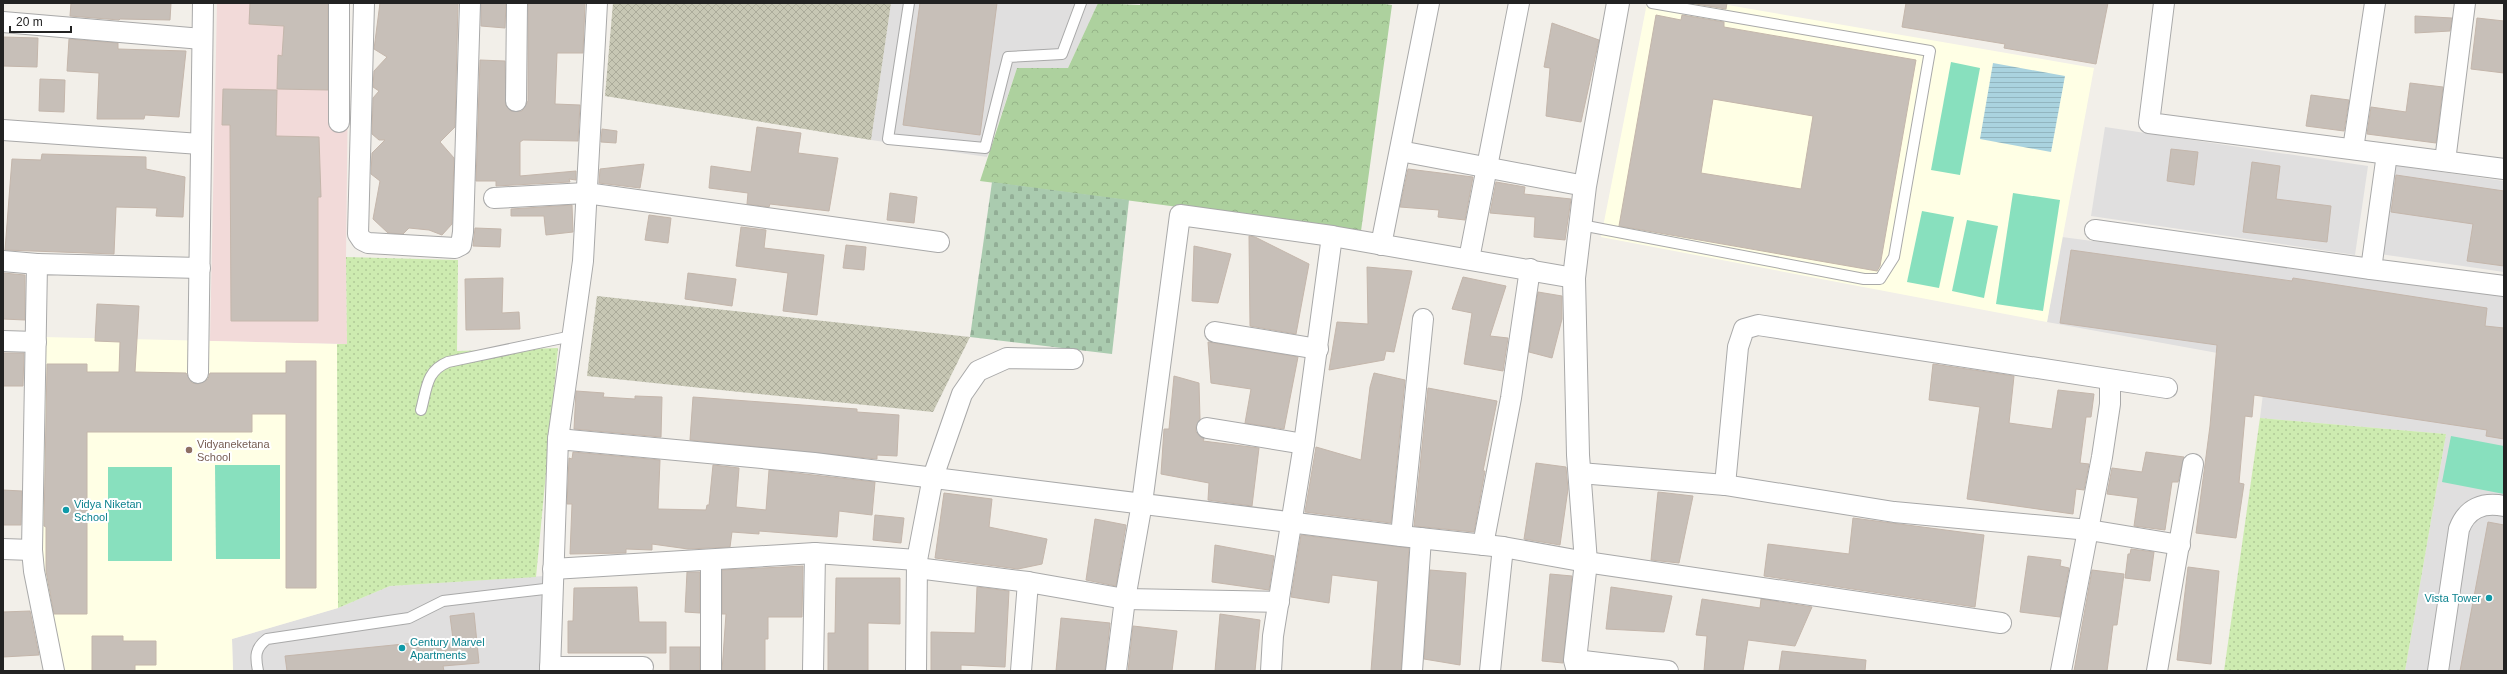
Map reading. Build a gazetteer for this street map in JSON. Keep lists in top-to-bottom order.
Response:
{
  "places": [
    "Vidyaneketana School",
    "Vidya Niketan School",
    "Vista Tower",
    "Century Marvel Apartments"
  ],
  "scale_bar": "20 m"
}
